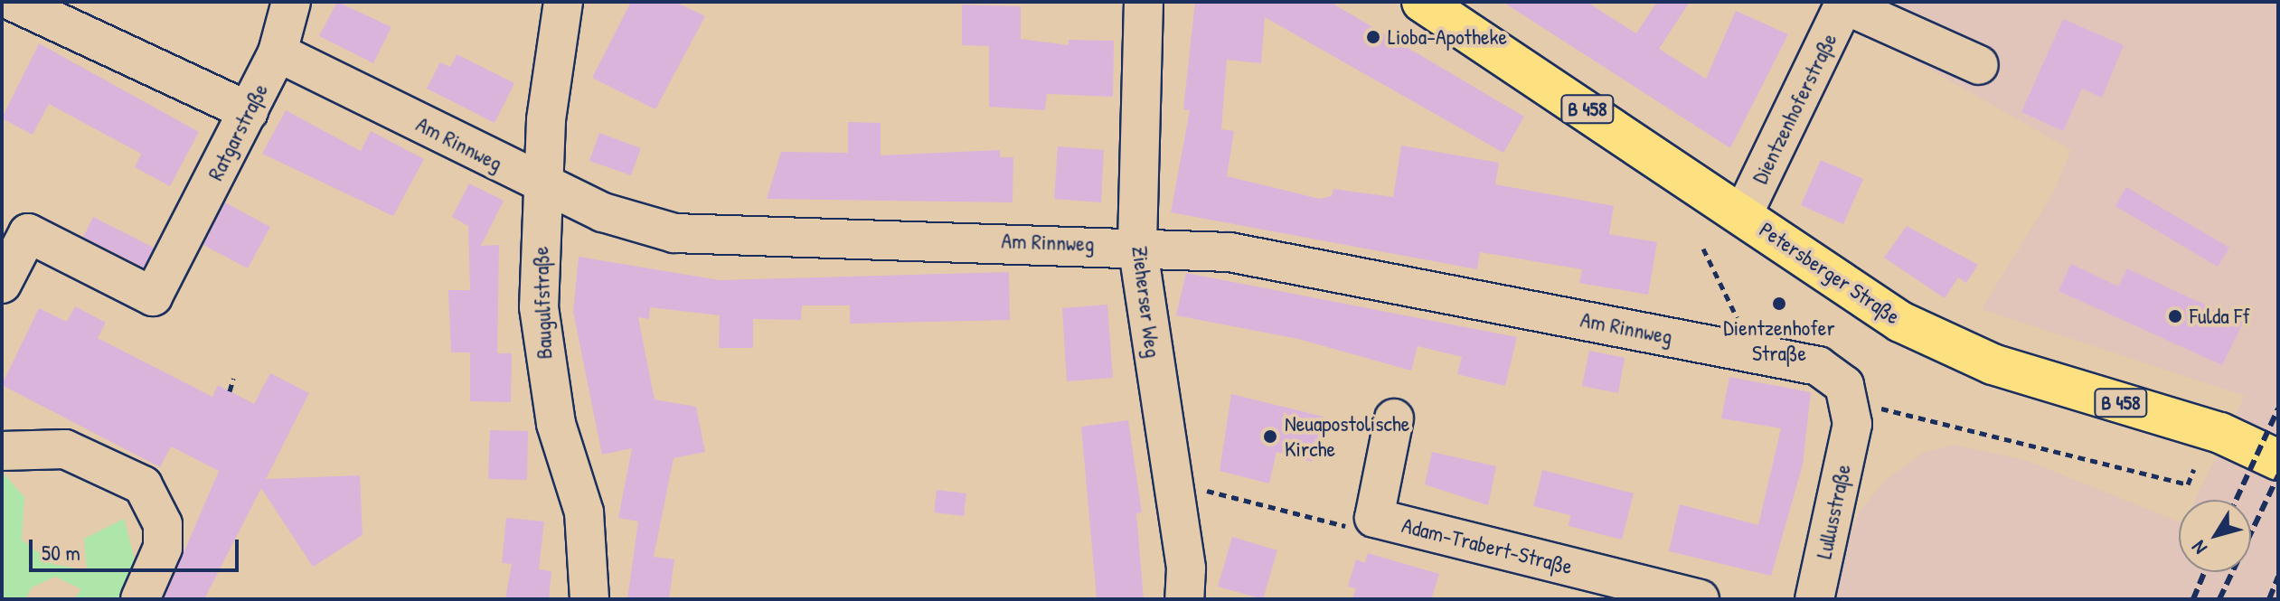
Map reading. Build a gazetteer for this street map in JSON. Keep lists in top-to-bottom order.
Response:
{
  "streets": {
    "main road": ["B 458", "Petersberger Straße"],
    "street": [
      "Dientzenhoferstraße",
      "Ratgarstraße",
      "Am Rinnweg",
      "Zieherser Weg",
      "Baugulfstraße",
      "Lullusstraße",
      "Adam-Trabert-Straße"
    ]
  },
  "crossings": [
    ["Dientzenhoferstraße", "Petersberger Straße"],
    ["Ratgarstraße", "Am Rinnweg"],
    ["Am Rinnweg", "Zieherser Weg"],
    ["Am Rinnweg", "Baugulfstraße"],
    ["Am Rinnweg", "Lullusstraße"]
  ],
  "places": [
    "Lioba-Apotheke",
    "Dientzenhofer Straße",
    "Fulda Ff",
    "Neuapostolische Kirche"
  ],
  "scale_bar": "50 m",
  "north": "bottom left"
}
